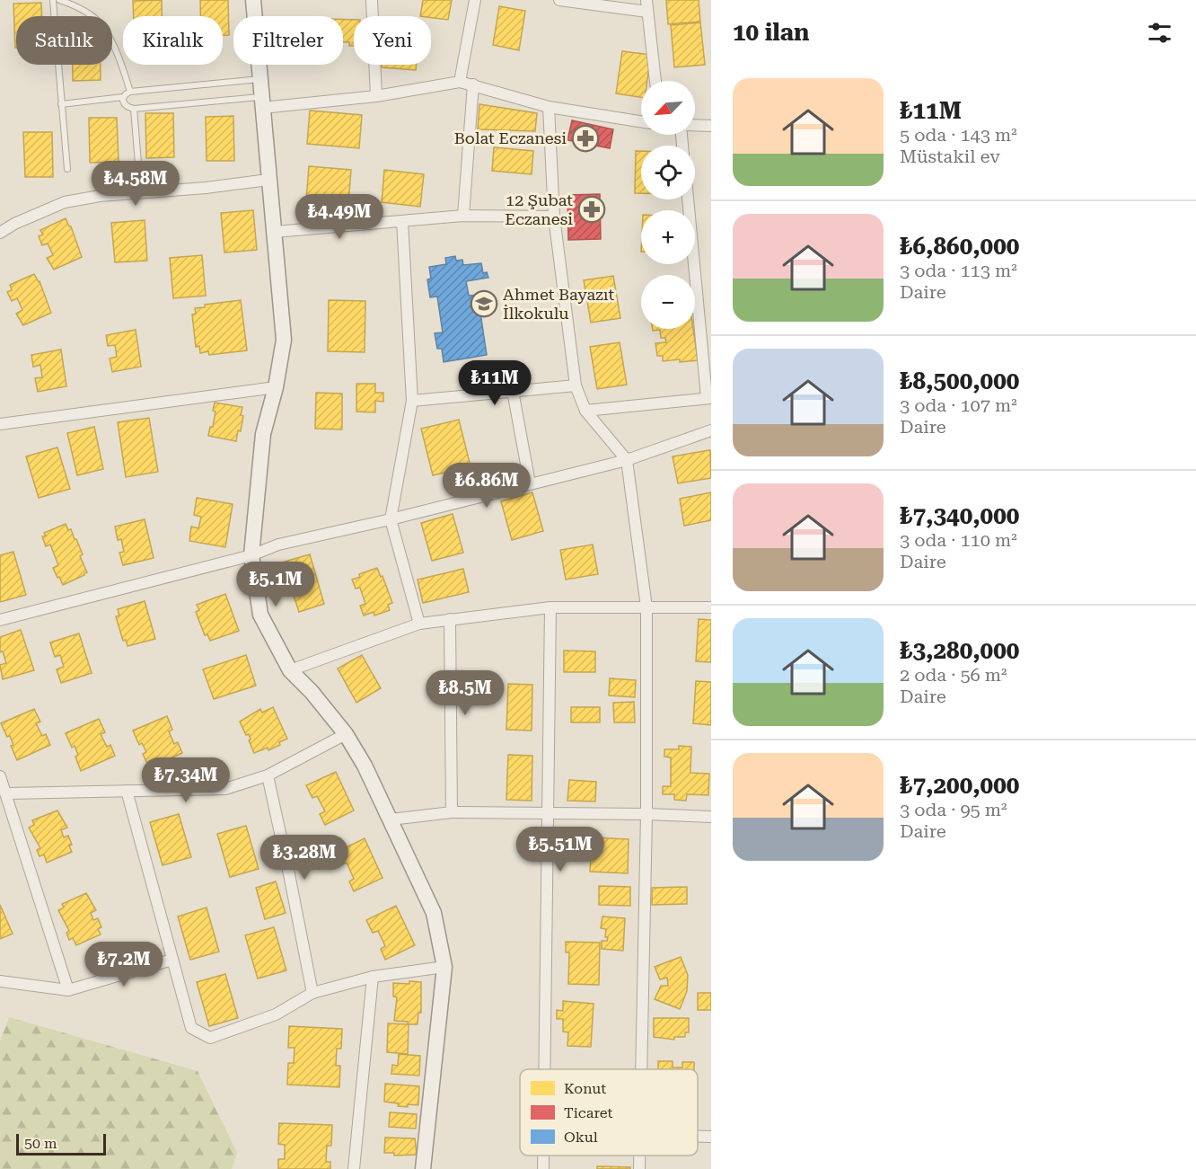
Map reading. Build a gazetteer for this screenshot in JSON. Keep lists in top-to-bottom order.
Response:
{
  "places": {
    "pharmacy": ["Bolat Eczanesi", "12 Şubat Eczanesi"],
    "school or university": ["Ahmet Bayazıt İlkokulu"]
  },
  "legend": ["Konut", "Ticaret", "Okul"],
  "scale_bar": "50 m",
  "north": "bottom left",
  "page": {
    "heading": "10 ilan",
    "chip": [
      "Satılık",
      "Kiralık",
      "Filtreler",
      "Yeni"
    ],
    "list": [
      {
        "name": "₺11M",
        "note": "5 oda · 143 m² · Müstakil ev"
      },
      {
        "name": "₺6,860,000",
        "note": "3 oda · 113 m² · Daire"
      },
      {
        "name": "₺8,500,000",
        "note": "3 oda · 107 m² · Daire"
      },
      {
        "name": "₺7,340,000",
        "note": "3 oda · 110 m² · Daire"
      },
      {
        "name": "₺3,280,000",
        "note": "2 oda · 56 m² · Daire"
      },
      {
        "name": "₺7,200,000",
        "note": "3 oda · 95 m² · Daire"
      }
    ],
    "map_buttons": ["+", "−"],
    "price": [
      "₺4.58M",
      "₺4.49M",
      "₺11M",
      "₺6.86M",
      "₺5.1M",
      "₺8.5M",
      "₺7.34M",
      "₺5.51M",
      "₺3.28M",
      "₺7.2M"
    ],
    "scale": "50 m"
  }
}
